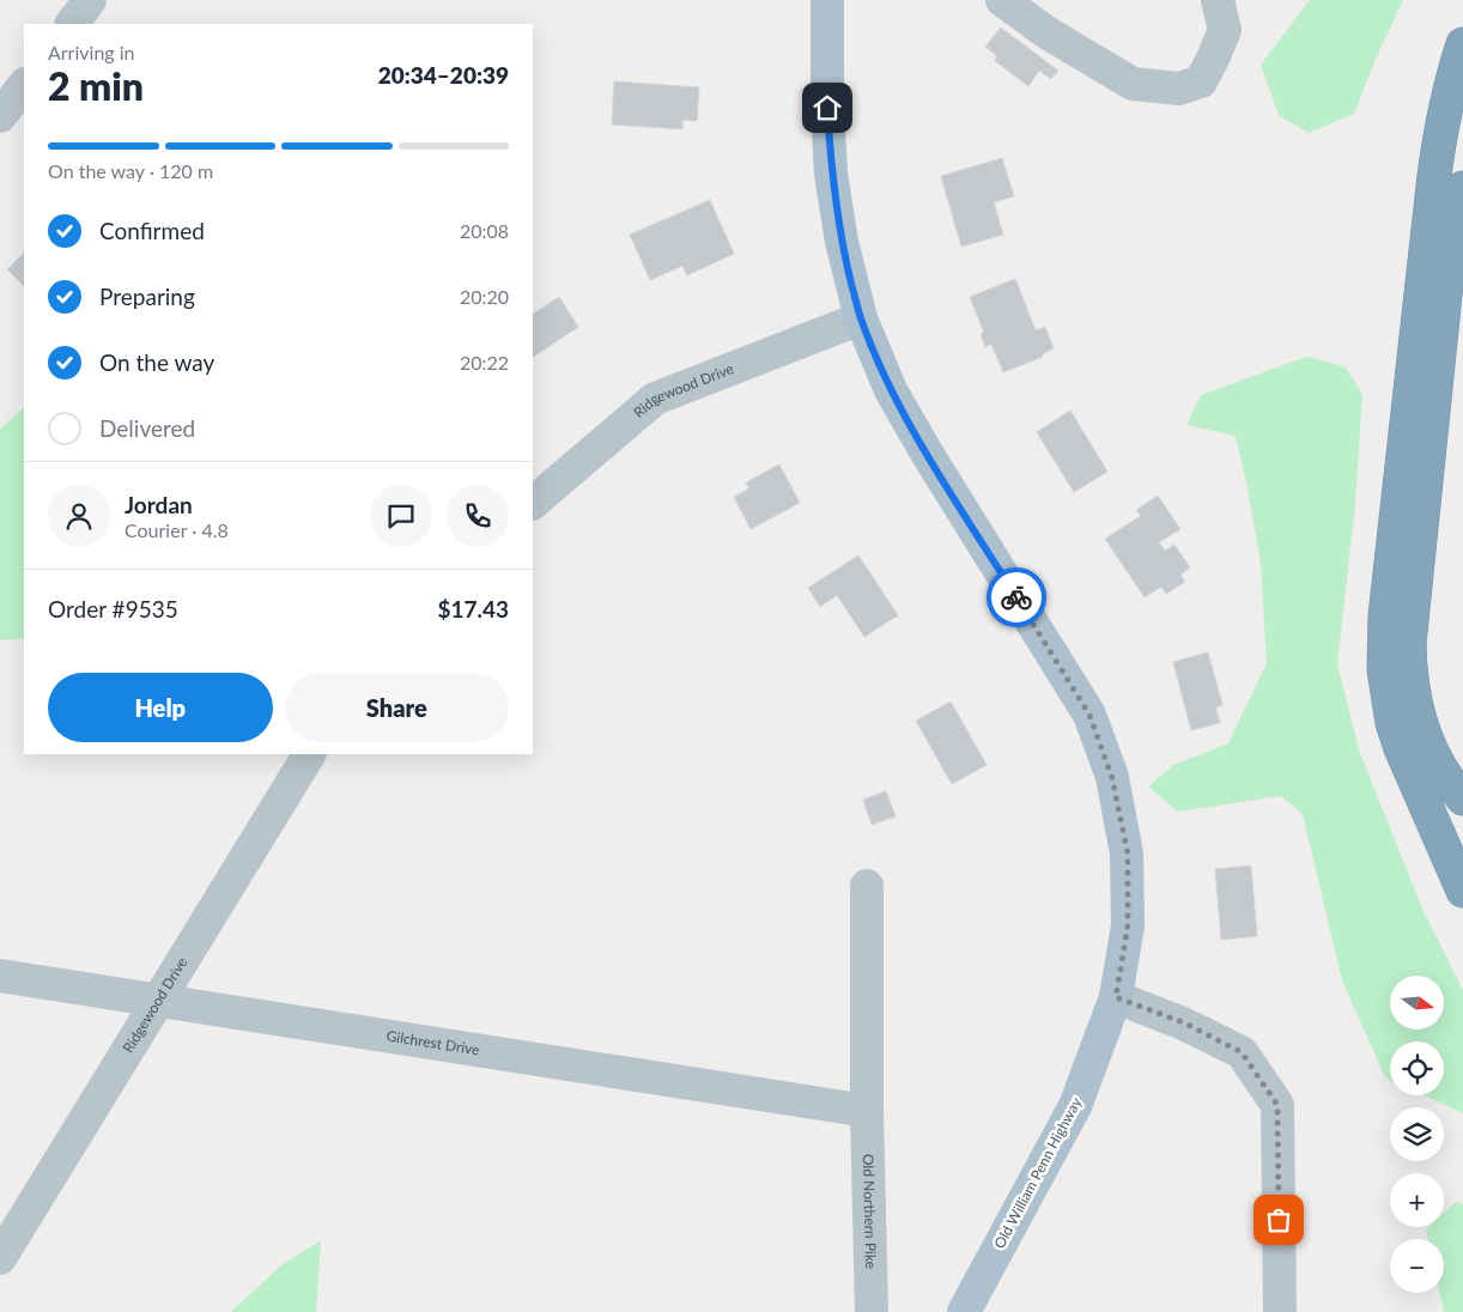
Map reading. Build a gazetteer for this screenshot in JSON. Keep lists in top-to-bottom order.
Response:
{
  "streets": {
    "main road": ["Old William Penn Highway"],
    "street": ["Ridgewood Drive", "Gilchrest Drive", "Old Northern Pike"]
  },
  "crossings": [
    ["Ridgewood Drive", "Gilchrest Drive"],
    ["Ridgewood Drive", "Old William Penn Highway"],
    ["Gilchrest Drive", "Old Northern Pike"]
  ],
  "north": "right",
  "page": {
    "heading": ["2 min", "Arriving in", "20:34–20:39"],
    "panel": [
      "Jordan",
      "Courier · 4.8",
      "Order #9535",
      "$17.43"
    ],
    "bar": "On the way · 120 m",
    "list": [
      ["Confirmed", "20:08"],
      ["Preparing", "20:20"],
      ["On the way", "20:22"],
      "Delivered"
    ],
    "buttons": ["Help", "Share"],
    "map_buttons": ["+", "−"]
  }
}
